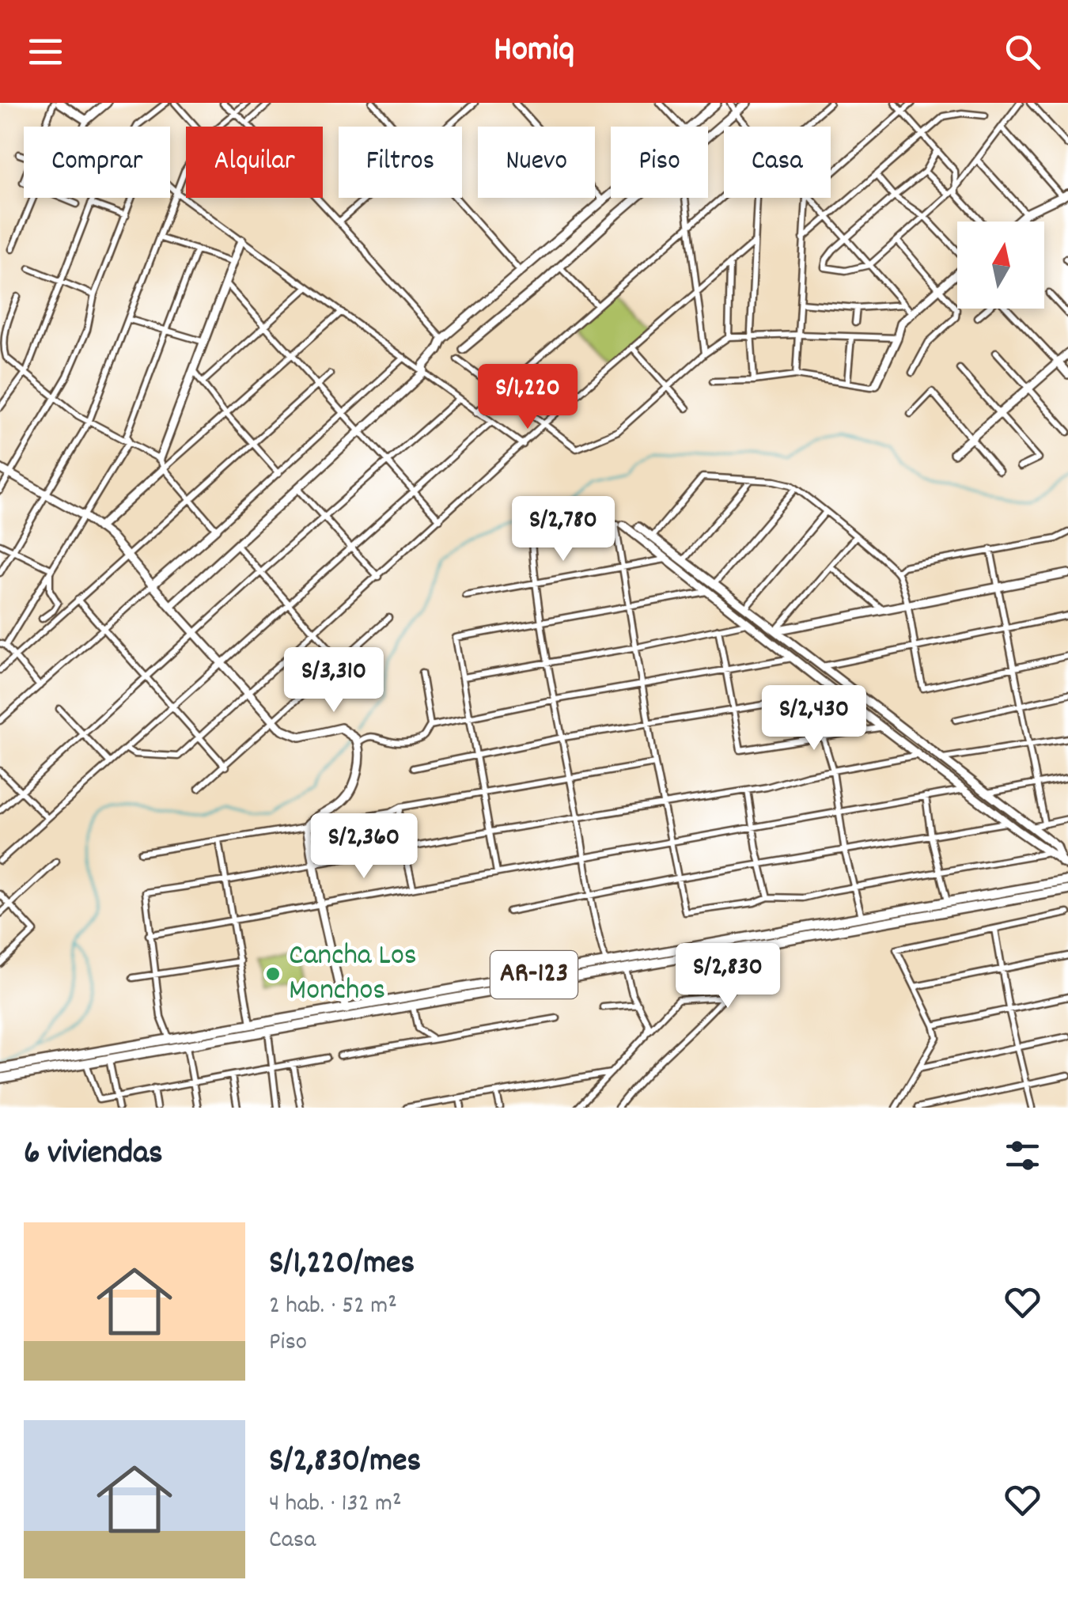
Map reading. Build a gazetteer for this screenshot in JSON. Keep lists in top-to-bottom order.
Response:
{
  "streets": {
    "main road": ["AR-123"]
  },
  "places": ["Cancha Los Monchos"],
  "north": "top",
  "page": {
    "header": "Homiq",
    "chip": [
      "Comprar",
      "Alquilar",
      "Filtros",
      "Nuevo",
      "Piso",
      "Casa"
    ],
    "price": [
      "S/1,220",
      "S/2,780",
      "S/3,310",
      "S/2,430",
      "S/2,360",
      "S/2,830"
    ],
    "heading": "6 viviendas",
    "list": [
      {
        "name": "S/1,220/mes",
        "note": "2 hab. · 52 m² · Piso"
      },
      {
        "name": "S/2,830/mes",
        "note": "4 hab. · 132 m² · Casa"
      }
    ]
  }
}
